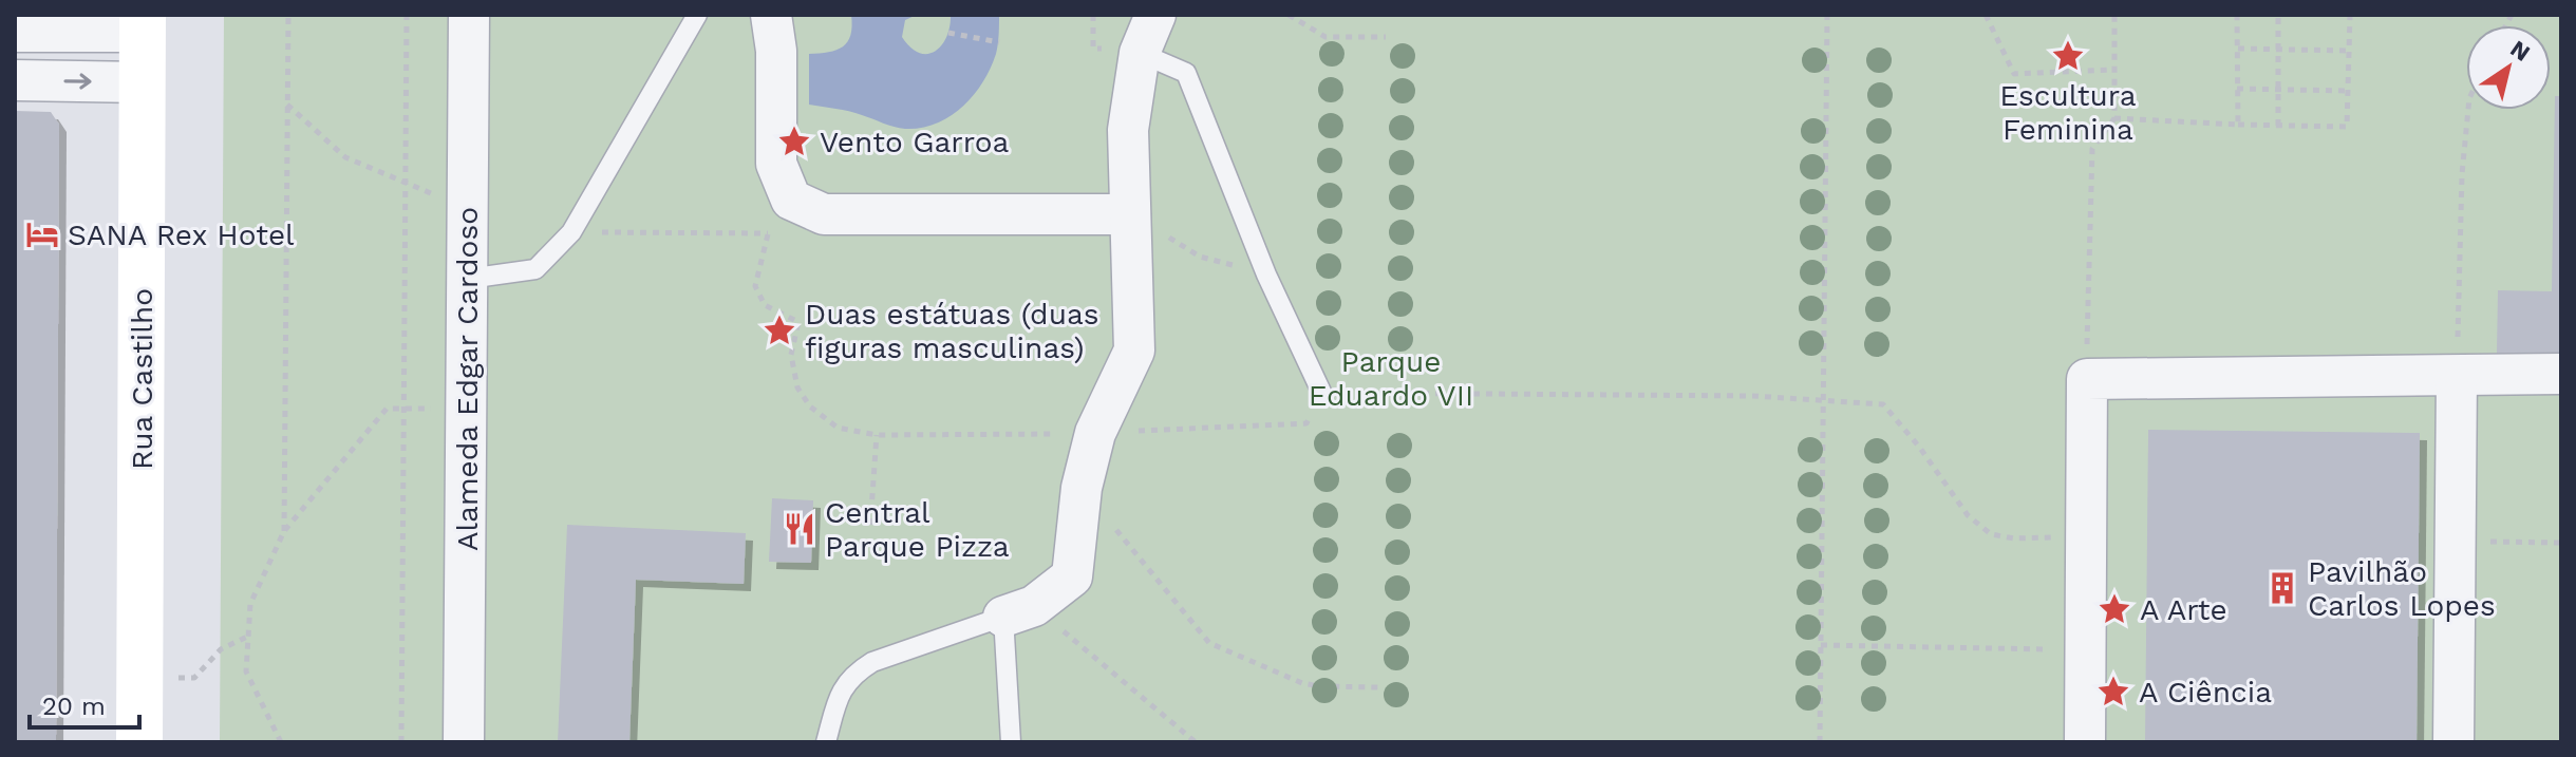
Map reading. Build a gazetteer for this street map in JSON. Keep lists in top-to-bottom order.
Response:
{
  "streets": {
    "street": ["Rua Castilho", "Alameda Edgar Cardoso"]
  },
  "parks": ["Parque Eduardo VII"],
  "places": {
    "place": [
      "Escultura Feminina",
      "Vento Garroa",
      "Duas estátuas (duas figuras masculinas)",
      "A Arte",
      "A Ciência"
    ],
    "hotel": ["SANA Rex Hotel"],
    "restaurant": ["Central Parque Pizza"],
    "building": ["Pavilhão Carlos Lopes"]
  },
  "scale_bar": "20 m",
  "north": "top right"
}
